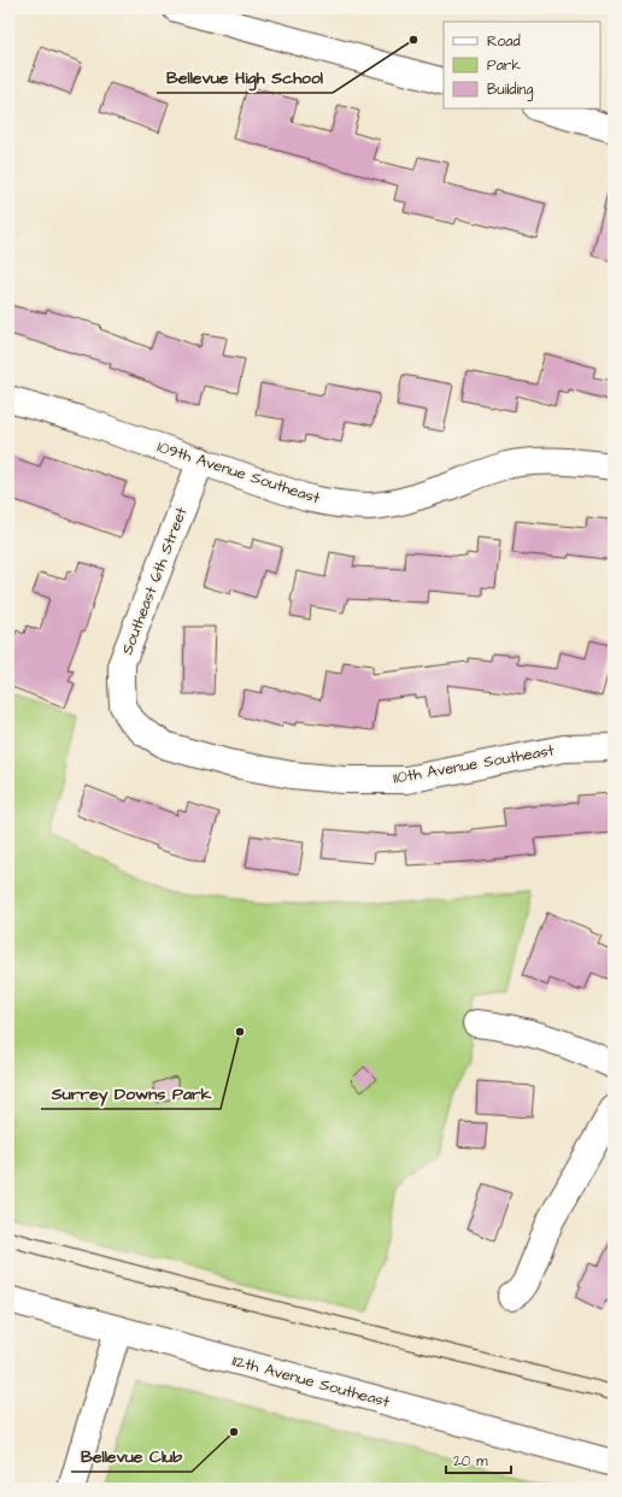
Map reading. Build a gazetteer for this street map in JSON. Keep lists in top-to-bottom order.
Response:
{
  "streets": {
    "street": [
      "109th Avenue Southeast",
      "Southeast 6th Street",
      "110th Avenue Southeast",
      "112th Avenue Southeast"
    ]
  },
  "crossings": [
    ["109th Avenue Southeast", "Southeast 6th Street"],
    ["Southeast 6th Street", "110th Avenue Southeast"]
  ],
  "places": ["Bellevue High School", "Surrey Downs Park", "Bellevue Club"],
  "legend": ["Road", "Park", "Building"],
  "scale_bar": "20 m"
}
